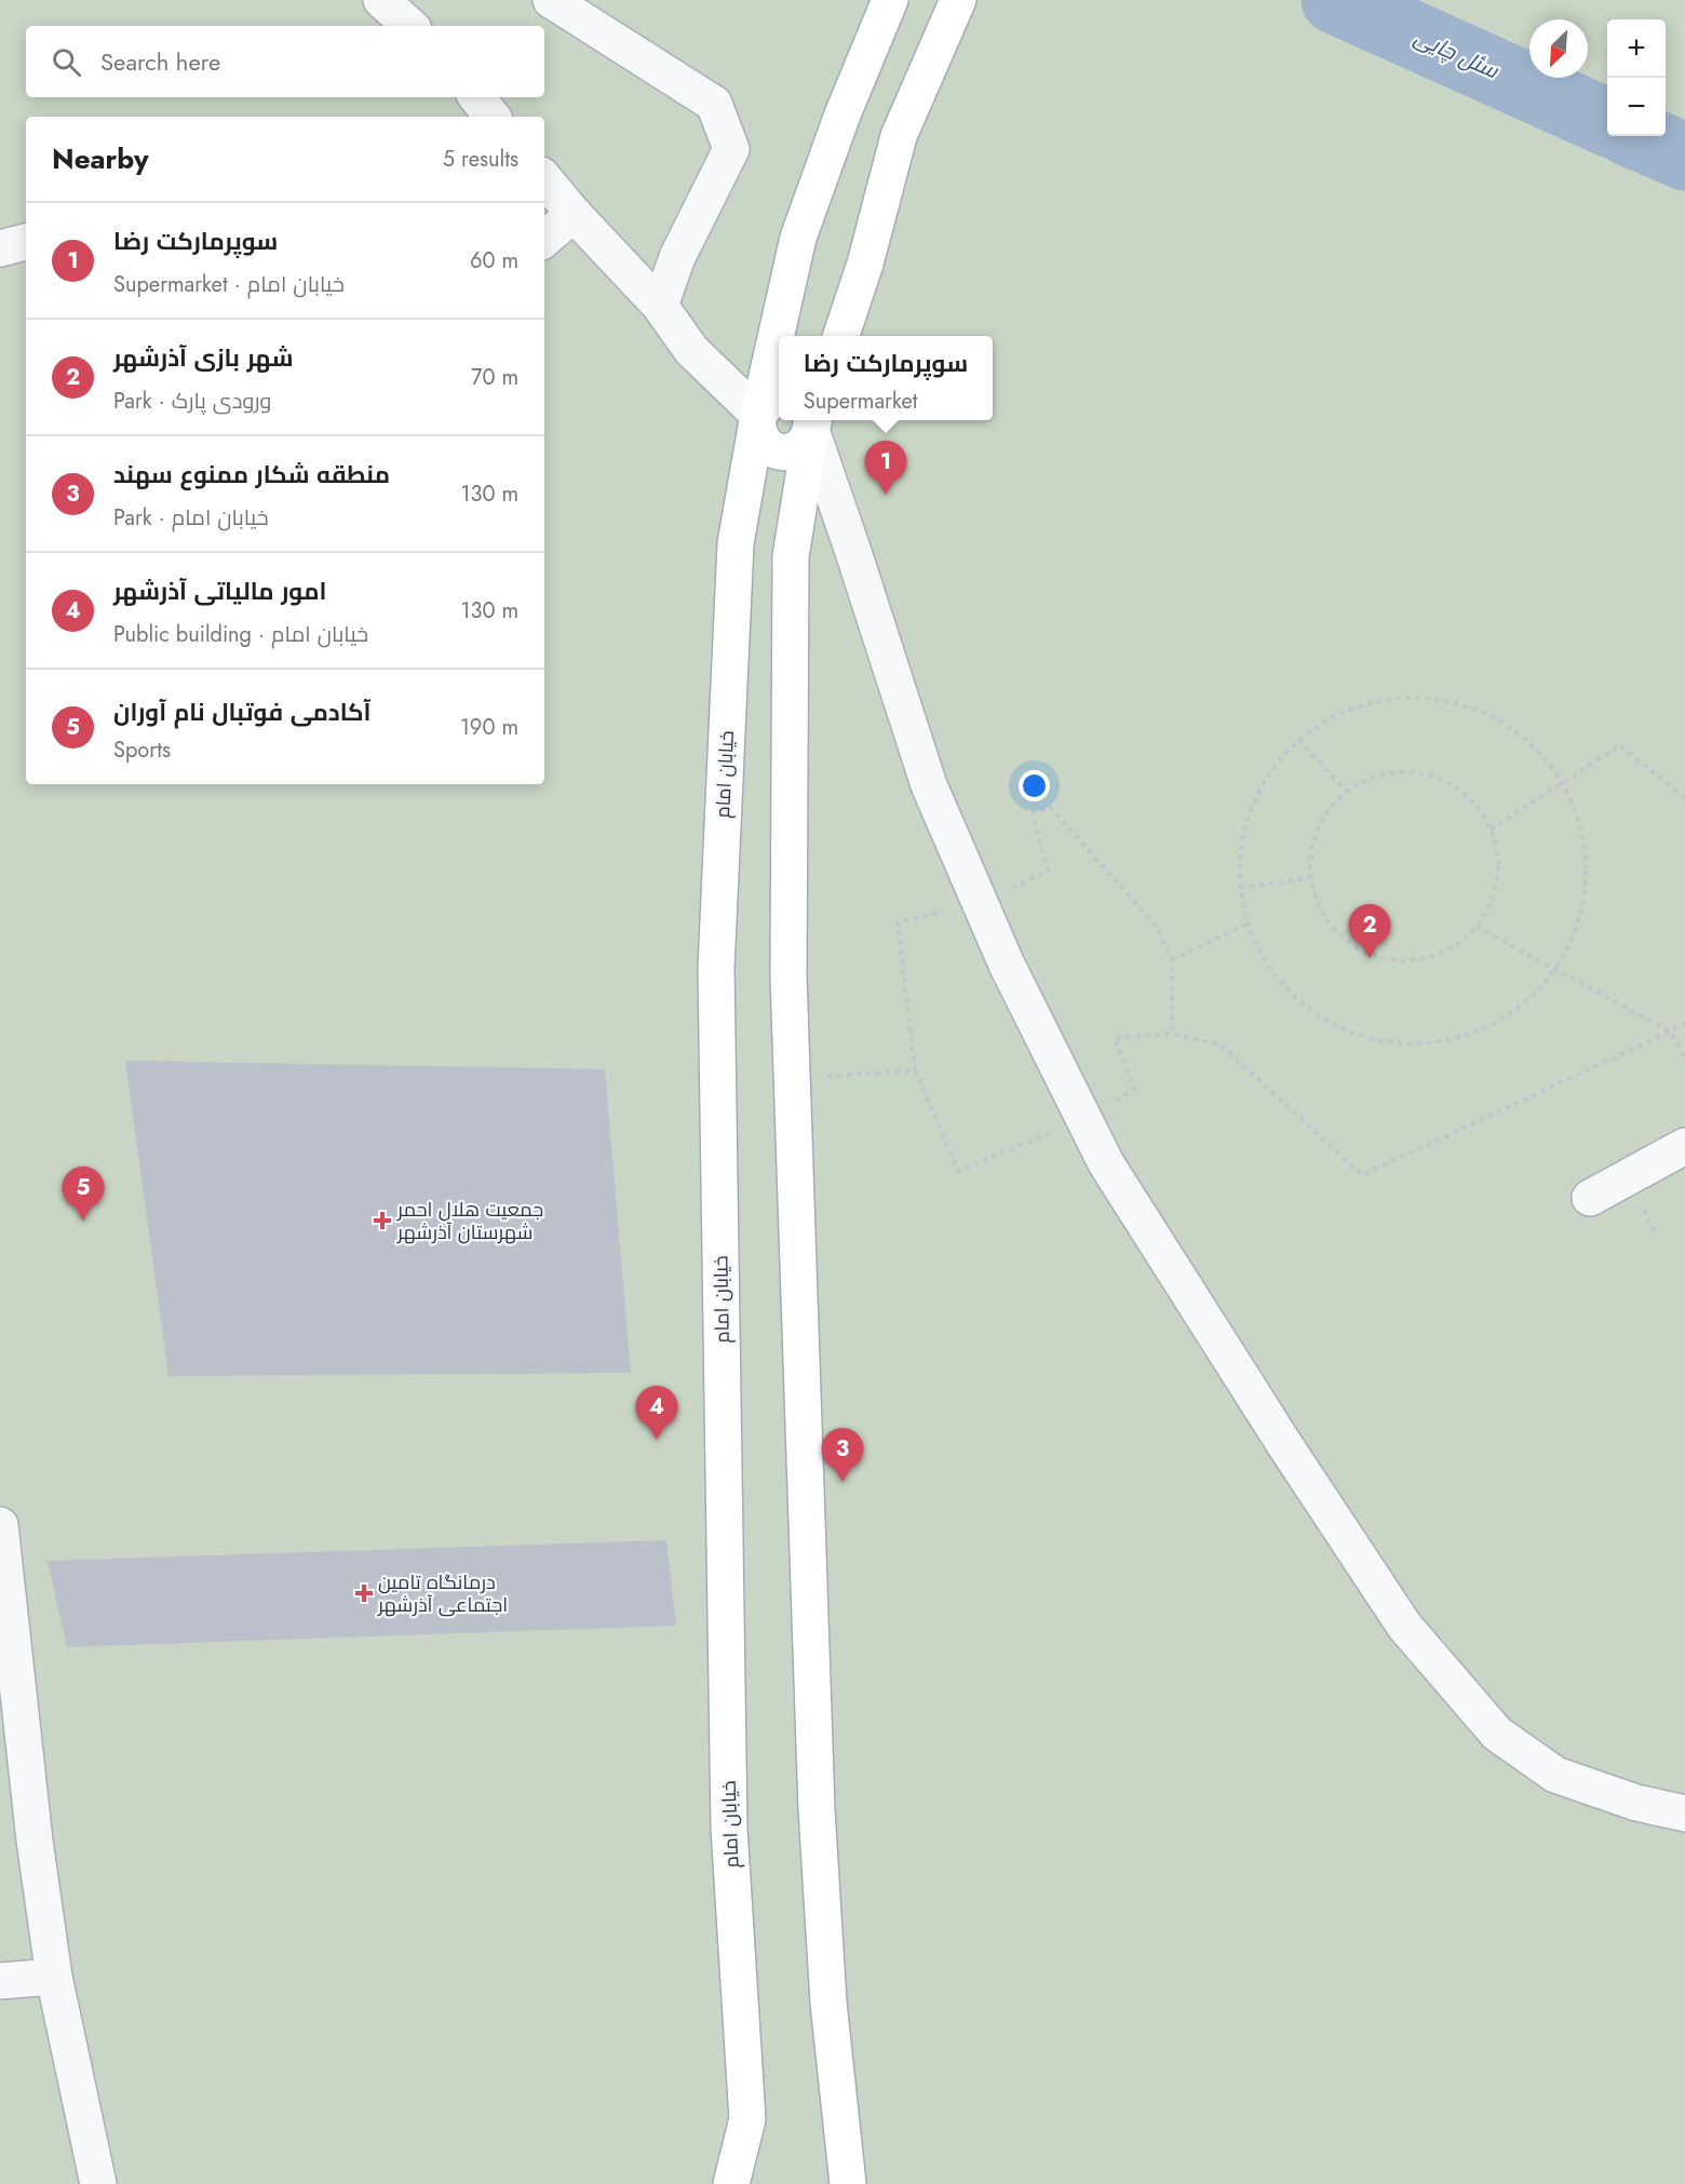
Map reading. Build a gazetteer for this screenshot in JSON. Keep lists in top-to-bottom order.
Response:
{
  "streets": {
    "main road": ["خیابان امام"]
  },
  "water": ["سئل چایی"],
  "places": {
    "health": ["جمعیت هلال احمر شهرستان آذرشهر", "درمانگاه تامین اجتماعی آذرشهر"]
  },
  "north": "bottom left",
  "page": {
    "map_buttons": ["+", "−"],
    "search": "Search here",
    "heading": ["Nearby", "5 results"],
    "list": [
      {
        "mark": "1",
        "name": "سوپرمارکت رضا",
        "note": "Supermarket · خیابان امام",
        "value": "60 m"
      },
      {
        "mark": "2",
        "name": "شهر بازی آذرشهر",
        "note": "Park · ورودی پارک",
        "value": "70 m"
      },
      {
        "mark": "3",
        "name": "منطقه شکار ممنوع سهند",
        "note": "Park · خیابان امام",
        "value": "130 m"
      },
      {
        "mark": "4",
        "name": "امور مالیاتی آذرشهر",
        "note": "Public building · خیابان امام",
        "value": "130 m"
      },
      {
        "mark": "5",
        "name": "آکادمی فوتبال نام آوران",
        "note": "Sports",
        "value": "190 m"
      }
    ],
    "popup": ["سوپرمارکت رضا", "Supermarket"],
    "pins": [
      "1",
      "2",
      "5",
      "4",
      "3"
    ]
  }
}
